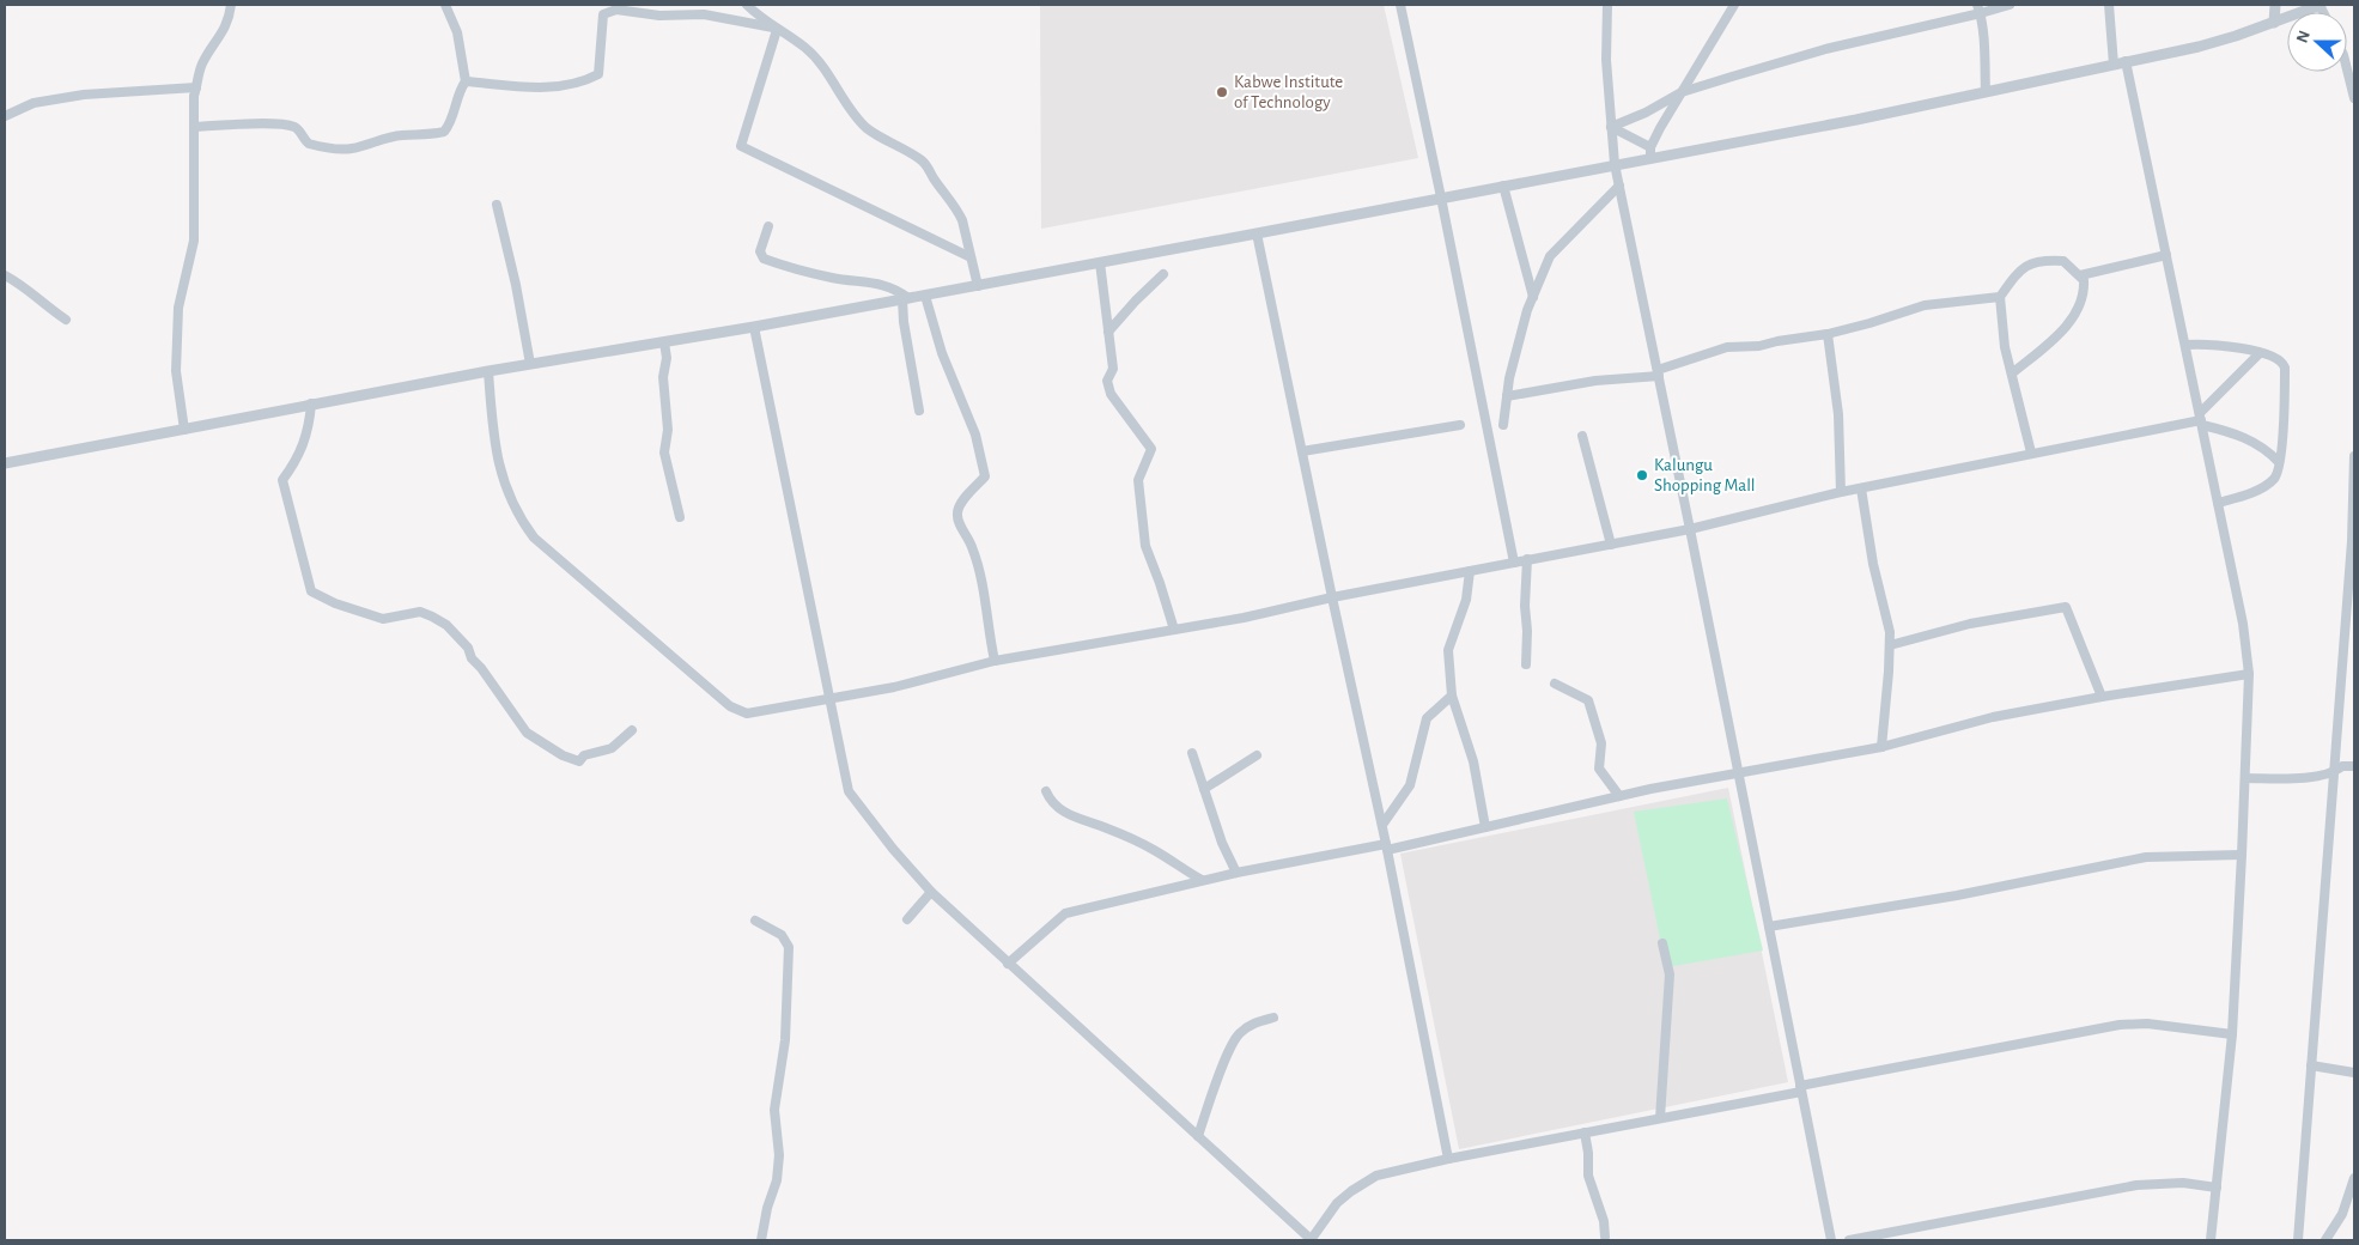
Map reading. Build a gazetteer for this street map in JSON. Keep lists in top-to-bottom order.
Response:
{
  "places": ["Kabwe Institute of Technology", "Kalungu Shopping Mall"],
  "north": "left"
}
